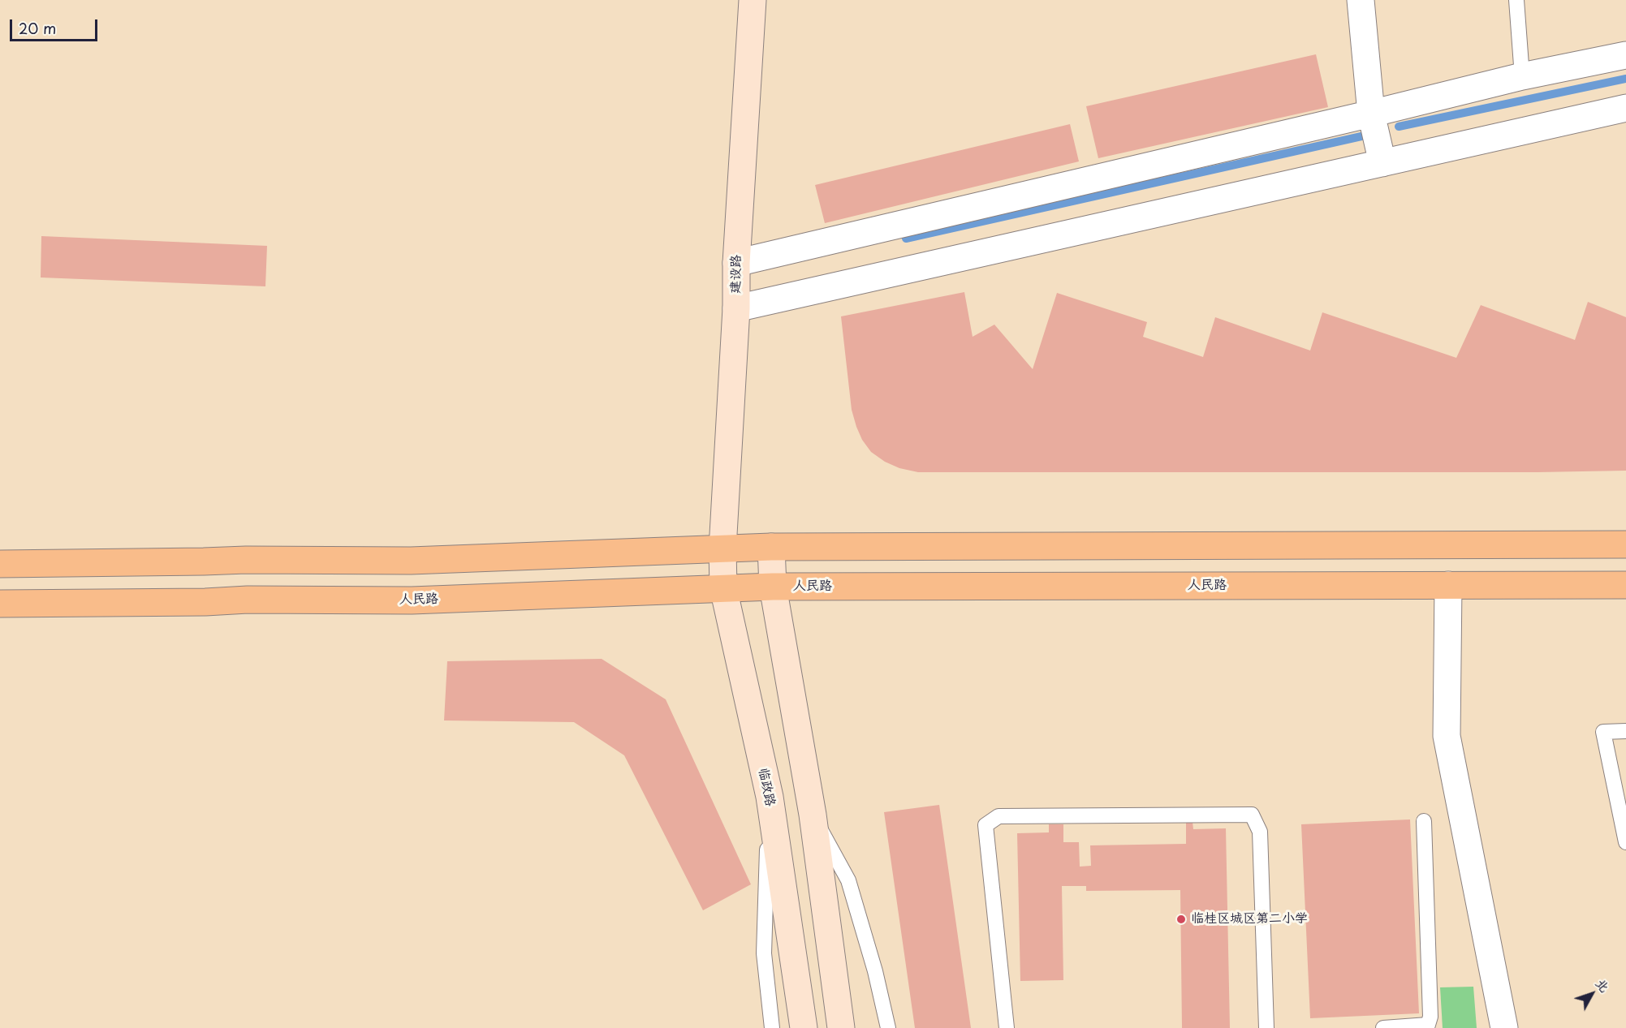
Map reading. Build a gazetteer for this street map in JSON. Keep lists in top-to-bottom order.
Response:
{
  "streets": {
    "main road": ["建设路", "人民路", "临政路"]
  },
  "crossings": [
    ["建设路", "临政路"],
    ["人民路", "临政路"]
  ],
  "places": ["临桂区城区第二小学"],
  "scale_bar": "20 m",
  "north": "top right"
}
